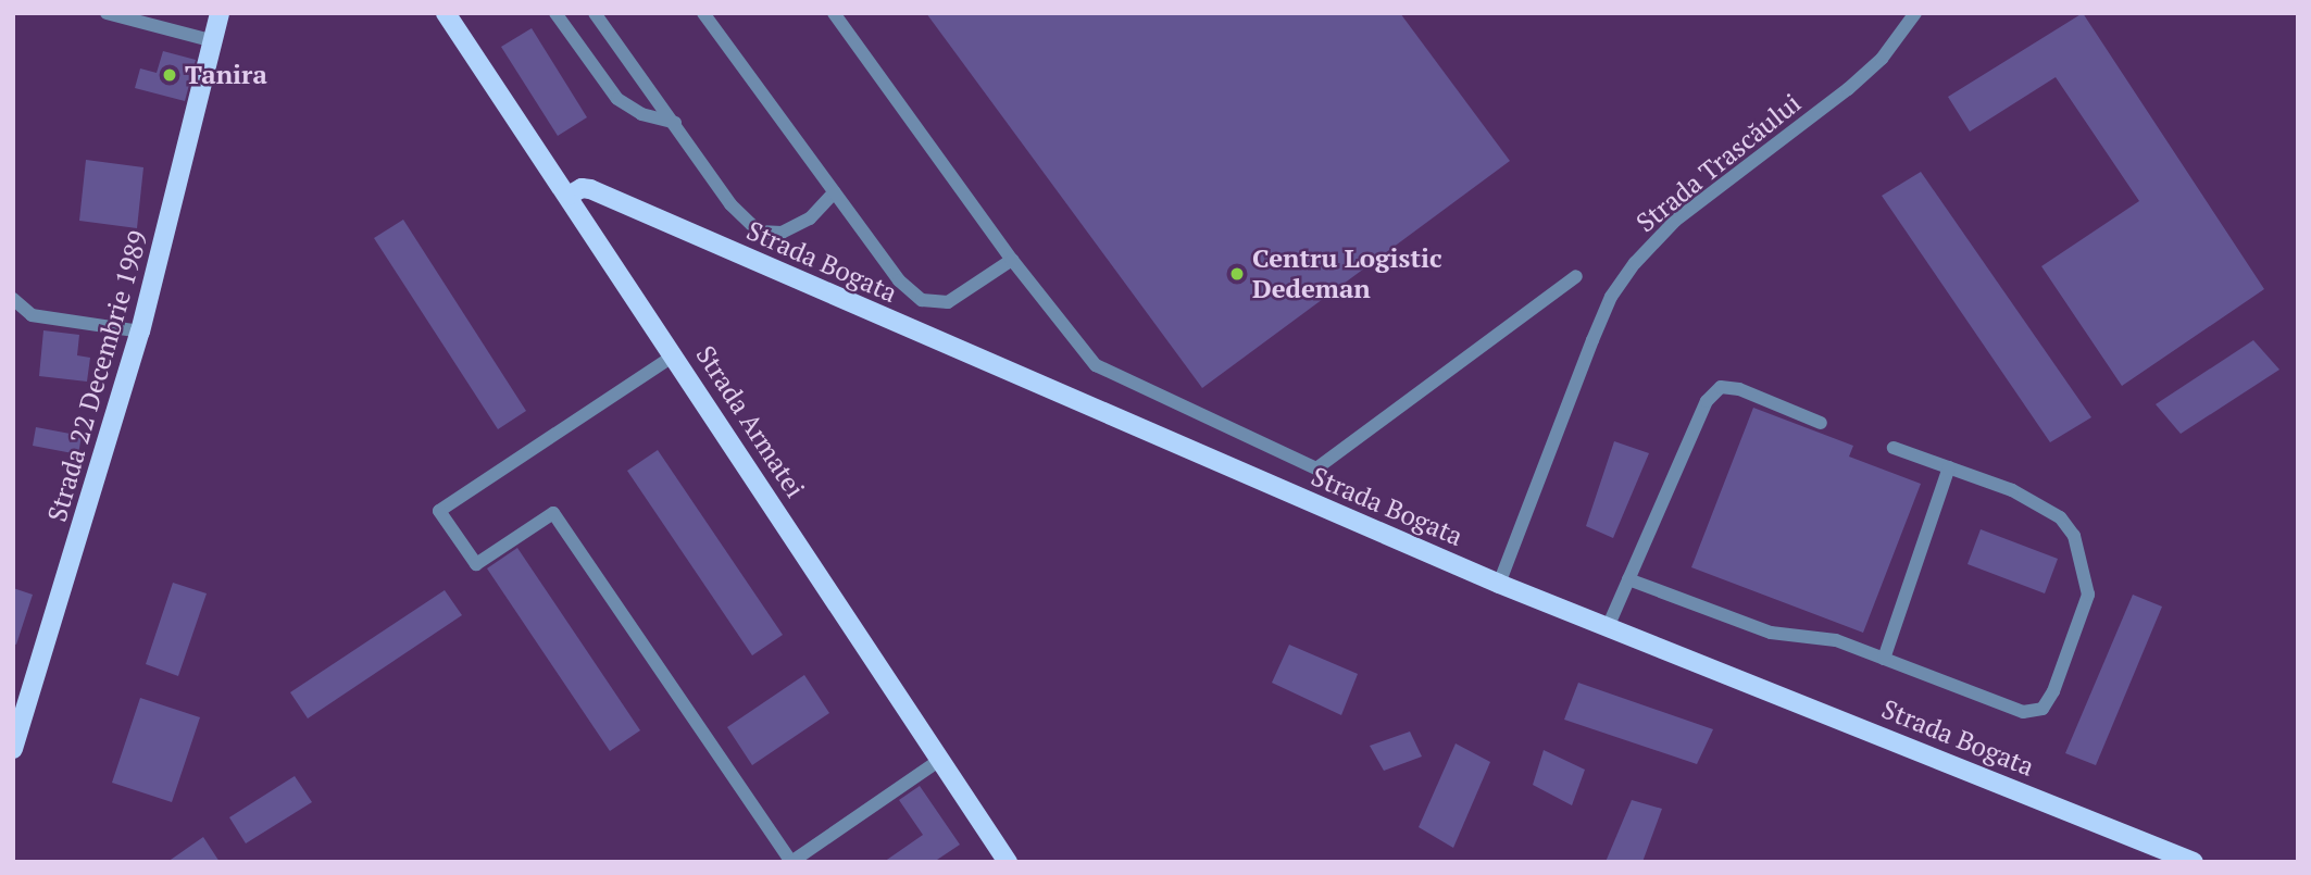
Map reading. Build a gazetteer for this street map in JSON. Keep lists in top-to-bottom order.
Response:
{
  "streets": {
    "main road": ["Strada Bogata", "Strada 22 Decembrie 1989", "Strada Armatei"],
    "street": ["Strada Trascăului"]
  },
  "crossings": [
    ["Strada Trascăului", "Strada Bogata"],
    ["Strada Bogata", "Strada Armatei"]
  ],
  "places": ["Tanira", "Centru Logistic Dedeman"]
}
